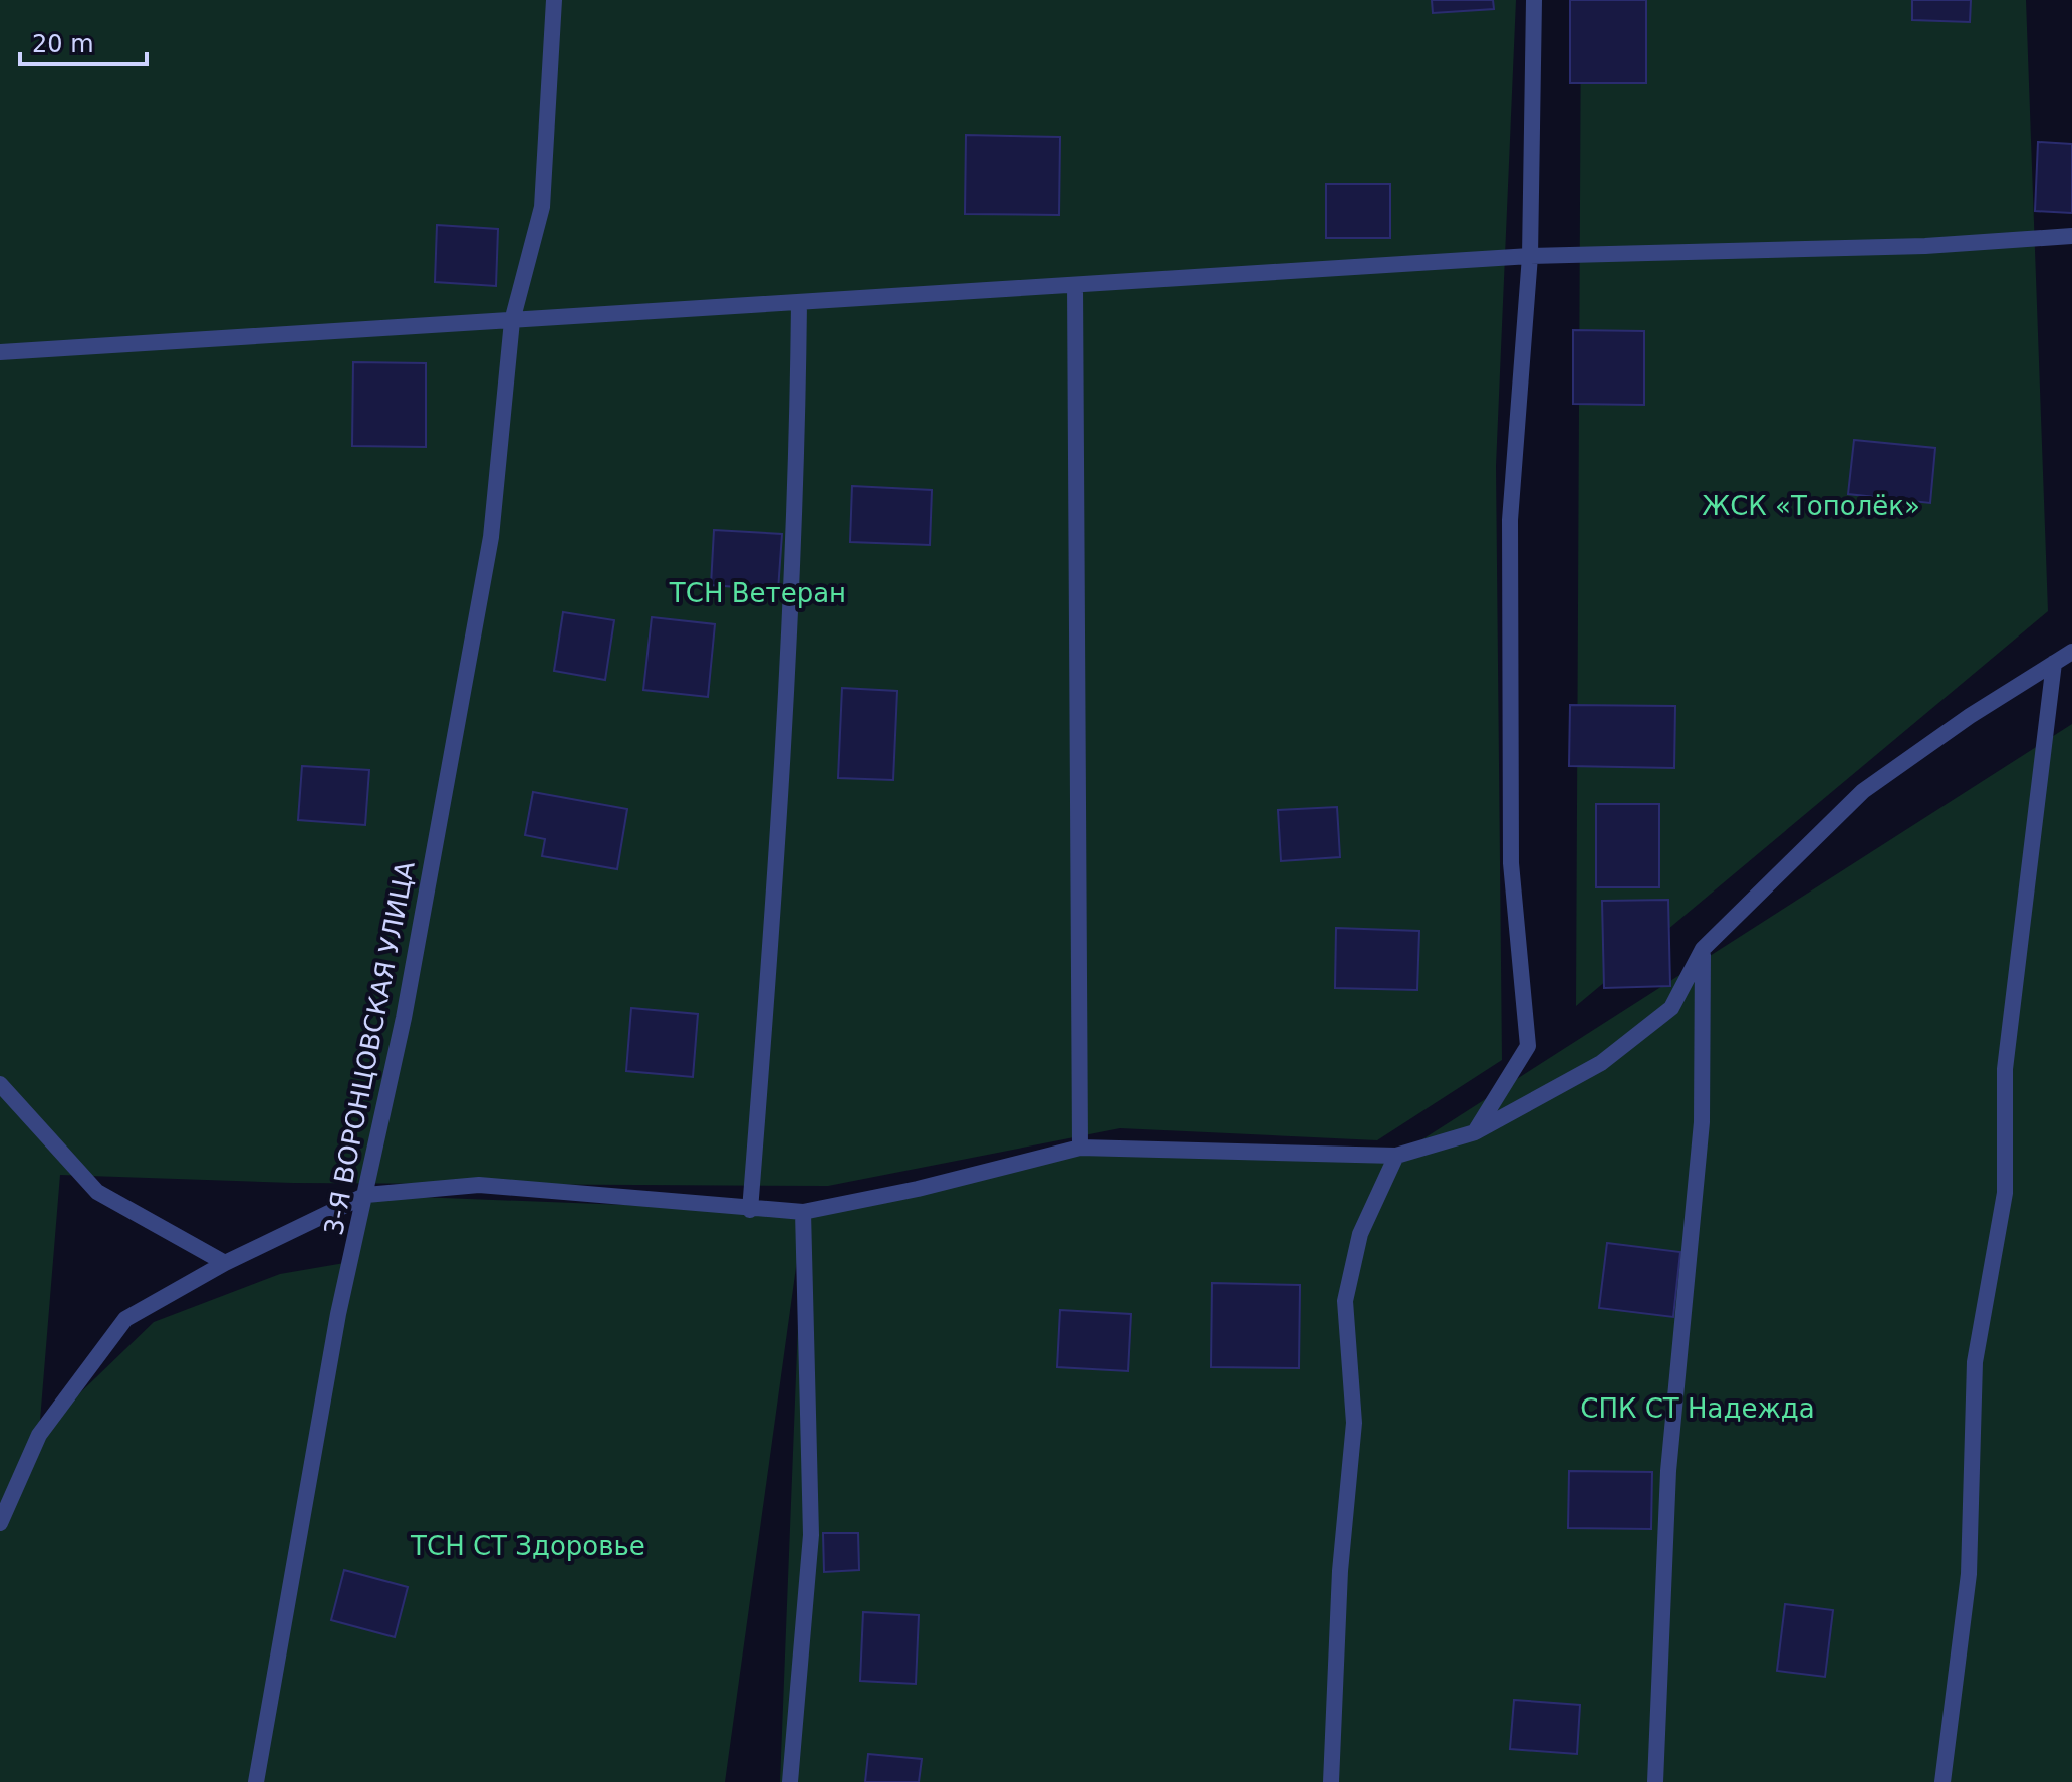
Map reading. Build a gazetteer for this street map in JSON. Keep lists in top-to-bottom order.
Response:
{
  "streets": {
    "lane": ["3-Я ВОРОНЦОВСКАЯ УЛИЦА"]
  },
  "parks": [
    "ЖСК «Тополёк»",
    "ТСН Ветеран",
    "СПК СТ Надежда",
    "ТСН СТ Здоровье"
  ],
  "scale_bar": "20 m"
}
